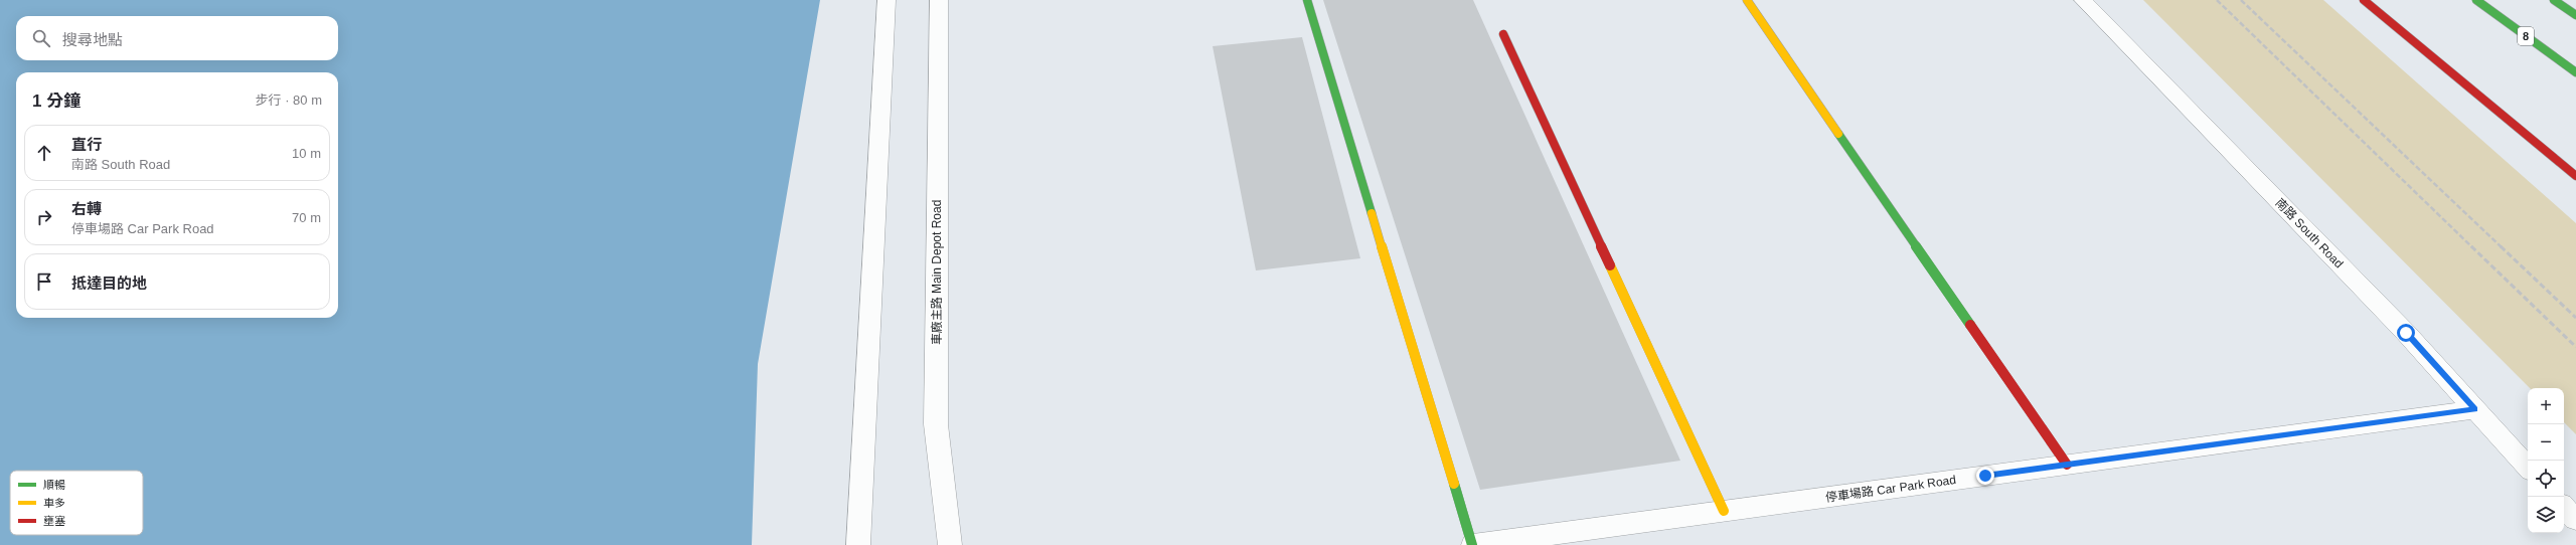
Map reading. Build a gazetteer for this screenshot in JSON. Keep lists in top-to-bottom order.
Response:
{
  "streets": {
    "main road": ["8"],
    "lane": ["南路 South Road", "車廠主路 Main Depot Road", "停車場路 Car Park Road"]
  },
  "crossings": [
    ["南路 South Road", "停車場路 Car Park Road"]
  ],
  "legend": ["順暢", "車多", "壅塞"],
  "page": {
    "search": "搜尋地點",
    "heading": ["1 分鐘", "步行 · 80 m"],
    "list": [
      ["直行", "南路 South Road", "10 m"],
      ["右轉", "停車場路 Car Park Road", "70 m"],
      "抵達目的地"
    ],
    "map_buttons": ["+", "−"]
  }
}
